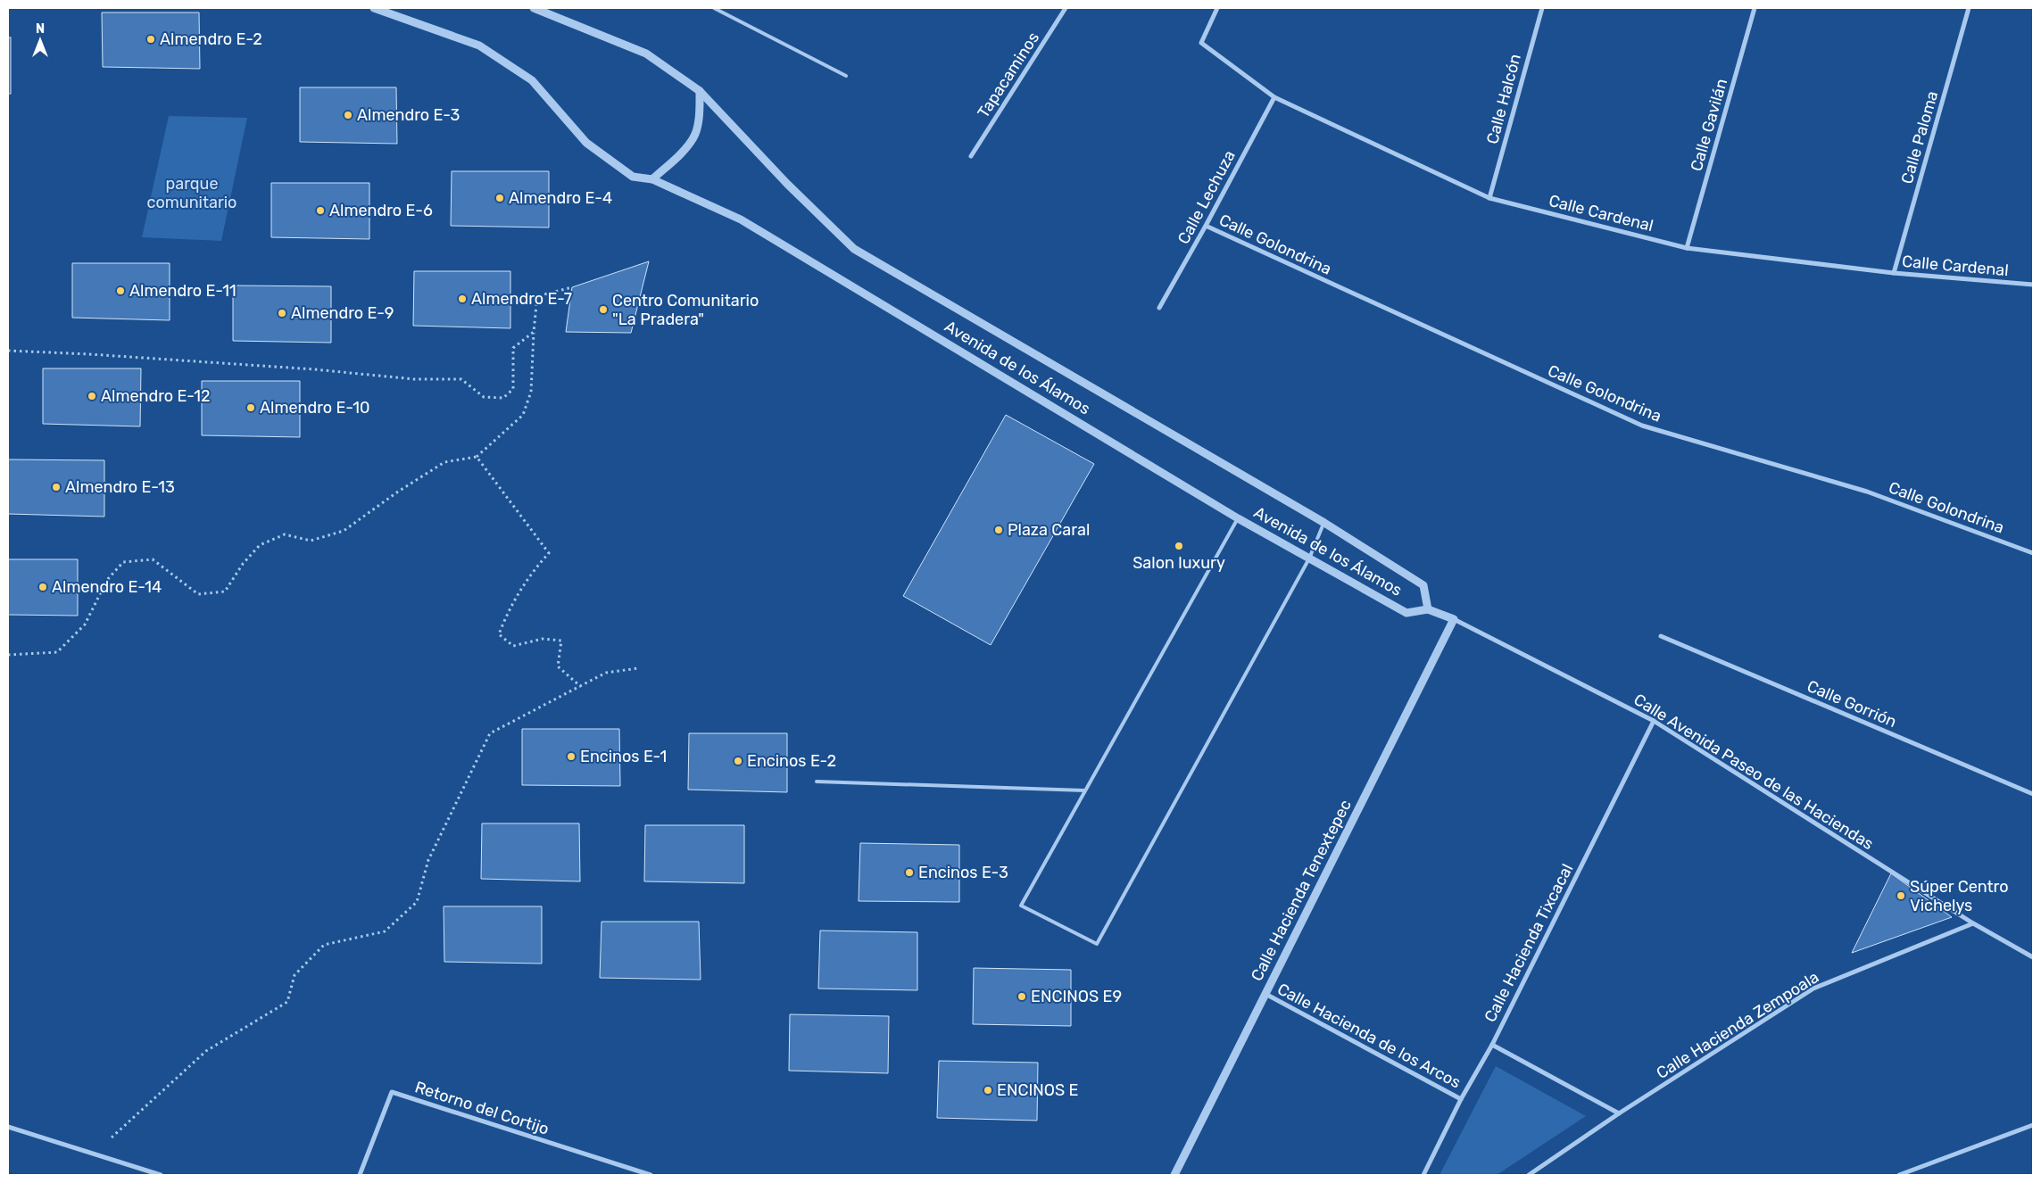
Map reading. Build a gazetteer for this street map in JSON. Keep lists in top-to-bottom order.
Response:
{
  "streets": {
    "street": [
      "Tapacaminos",
      "Calle Halcón",
      "Calle Gavilán",
      "Calle Paloma",
      "Calle Lechuza",
      "Calle Cardenal",
      "Calle Golondrina",
      "Avenida de los Álamos",
      "Calle Gorrión",
      "Calle Avenida Paseo de las Haciendas",
      "Calle Hacienda Tenextepec",
      "Calle Hacienda Tixcacal",
      "Calle Hacienda Zempoala",
      "Calle Hacienda de los Arcos",
      "Retorno del Cortijo"
    ]
  },
  "crossings": [
    ["Calle Halcón", "Calle Cardenal"],
    ["Calle Gavilán", "Calle Cardenal"],
    ["Calle Paloma", "Calle Cardenal"],
    ["Calle Lechuza", "Calle Cardenal"],
    ["Calle Lechuza", "Calle Golondrina"],
    ["Calle Avenida Paseo de las Haciendas", "Calle Hacienda Tenextepec"],
    ["Calle Avenida Paseo de las Haciendas", "Calle Hacienda Tixcacal"],
    ["Calle Avenida Paseo de las Haciendas", "Calle Hacienda Zempoala"],
    ["Calle Hacienda Tenextepec", "Calle Hacienda de los Arcos"],
    ["Calle Hacienda Tixcacal", "Calle Hacienda de los Arcos"]
  ],
  "parks": ["parque comunitario"],
  "places": [
    "Almendro E-2",
    "Almendro E-3",
    "Almendro E-4",
    "Almendro E-6",
    "Almendro E-11",
    "Almendro E-7",
    "Centro Comunitario \"La Pradera\"",
    "Almendro E-9",
    "Almendro E-12",
    "Almendro E-10",
    "Almendro E-13",
    "Plaza Caral",
    "Salon luxury",
    "Almendro E-14",
    "Encinos E-1",
    "Encinos E-2",
    "Encinos E-3",
    "Súper Centro Vichelys",
    "ENCINOS E9",
    "ENCINOS E"
  ],
  "north": "top"
}
